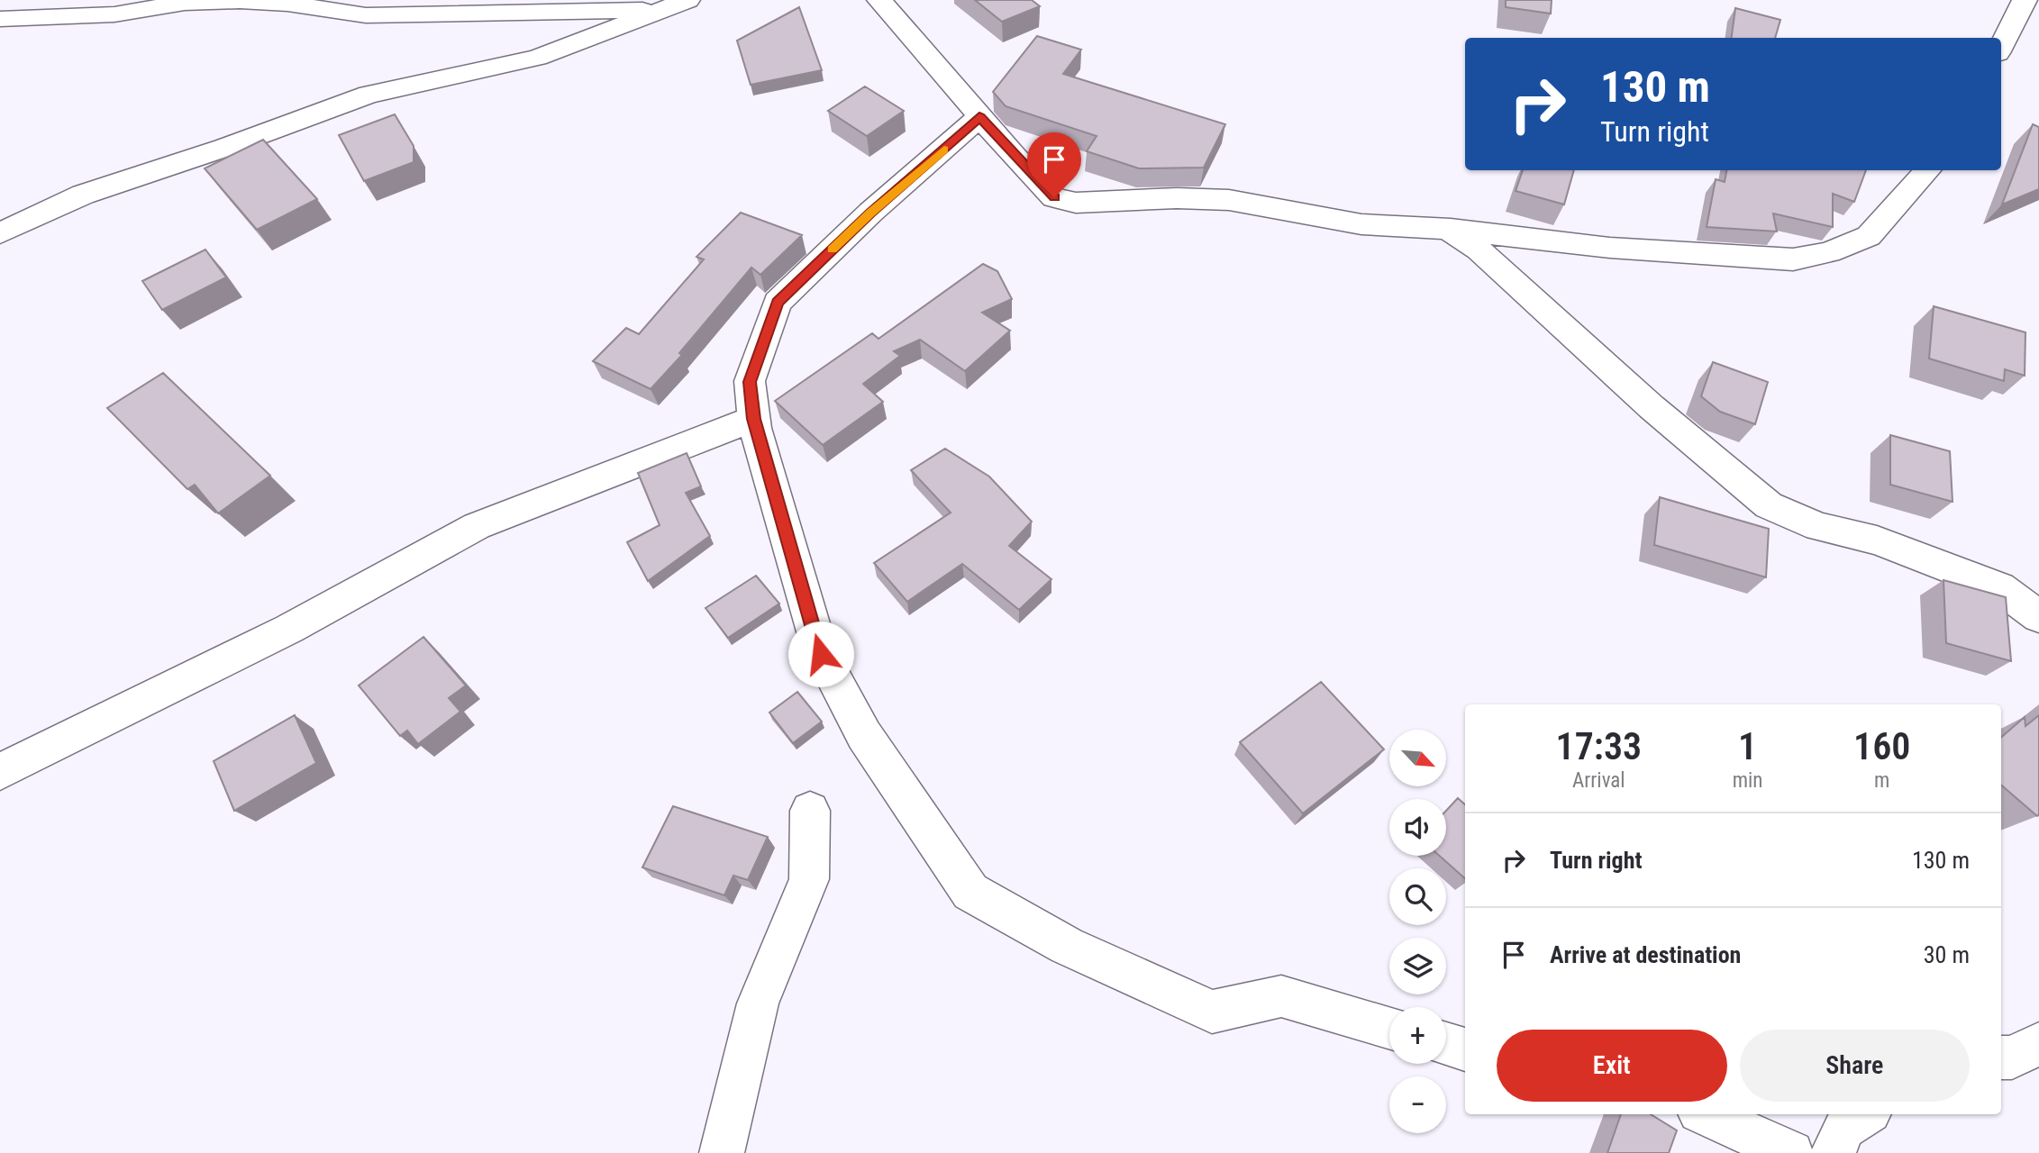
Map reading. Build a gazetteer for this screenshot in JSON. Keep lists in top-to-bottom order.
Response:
{
  "north": "bottom right",
  "page": {
    "turn": ["130 m", "Turn right"],
    "eta": [
      "17:33",
      "Arrival",
      "1",
      "min",
      "160",
      "m"
    ],
    "map_buttons": ["+", "−"],
    "list": [
      {
        "name": "Turn right",
        "value": "130 m"
      },
      {
        "name": "Arrive at destination",
        "value": "30 m"
      }
    ],
    "buttons": ["Exit", "Share"]
  }
}
